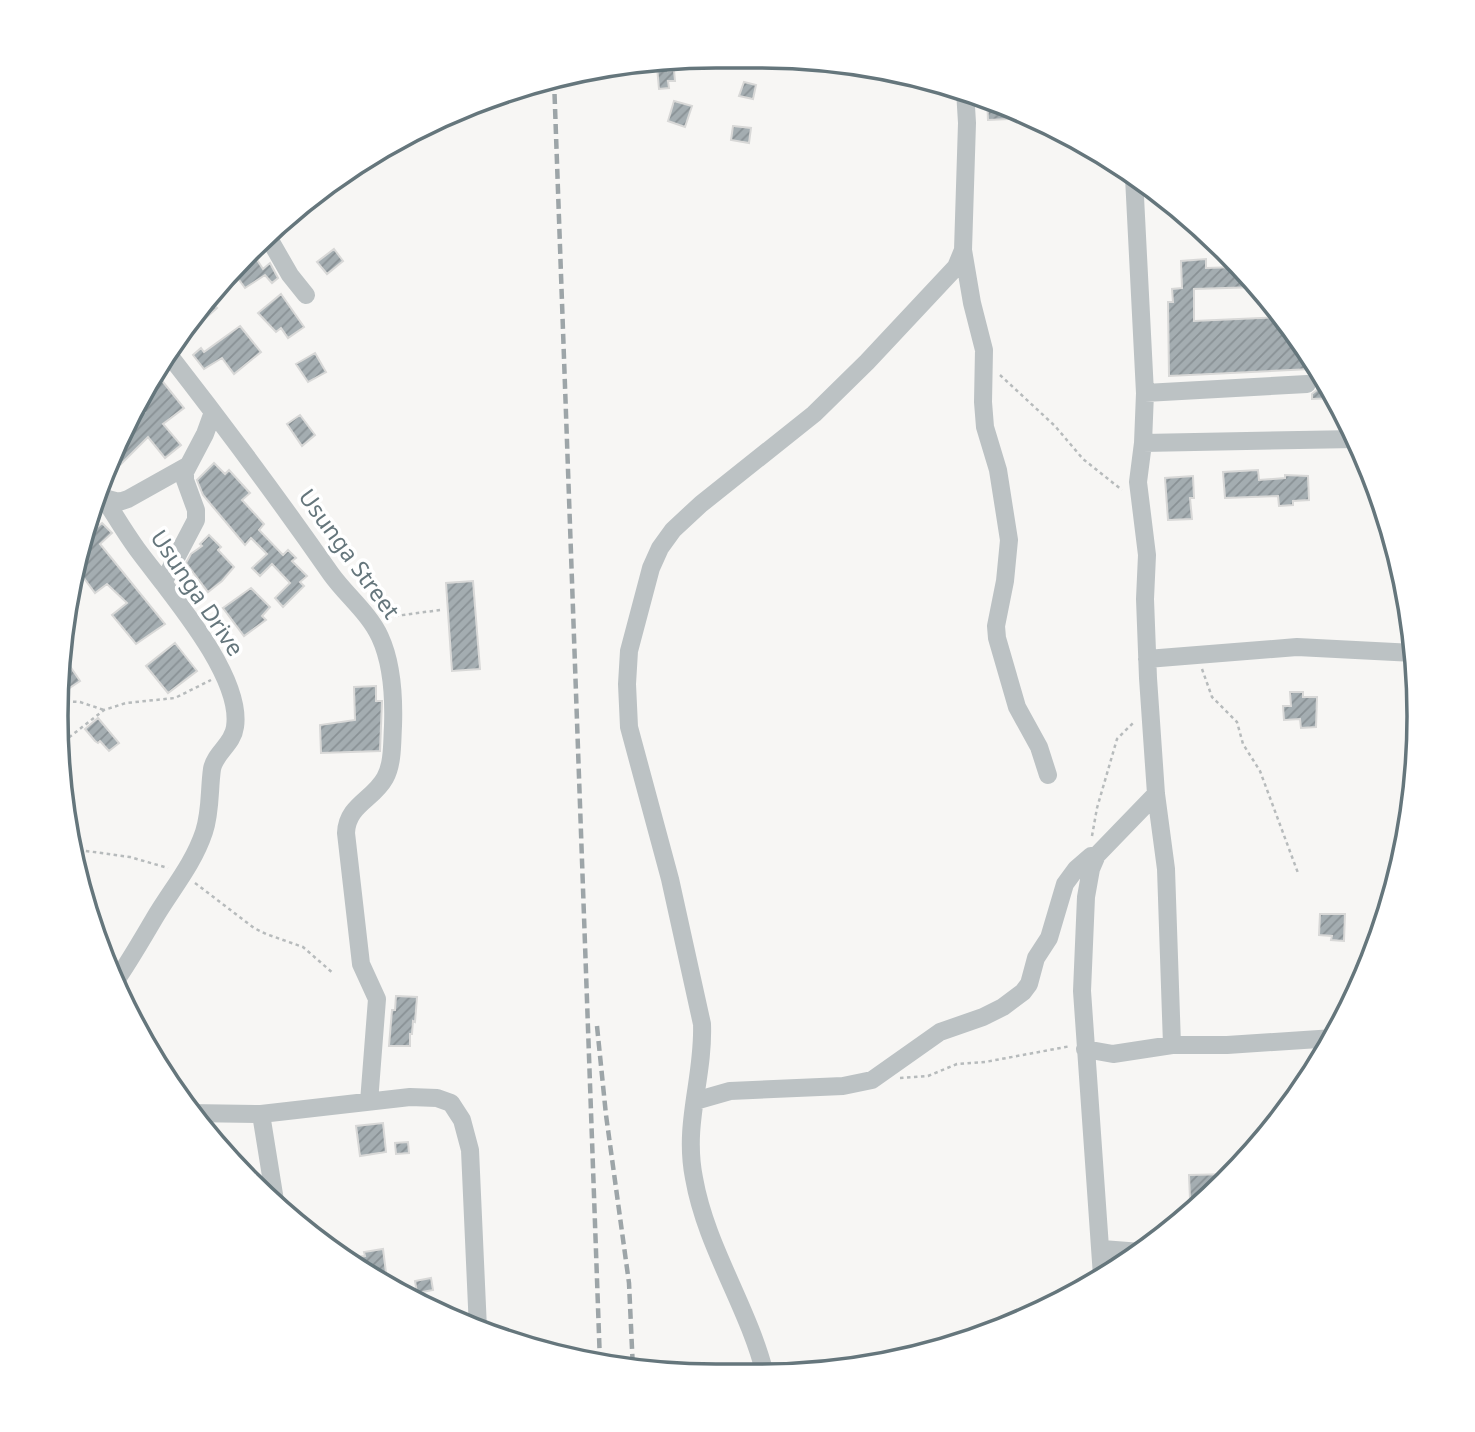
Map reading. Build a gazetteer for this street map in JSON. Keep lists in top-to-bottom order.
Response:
{
  "streets": {
    "street": ["Usunga Street", "Usunga Drive"]
  }
}
